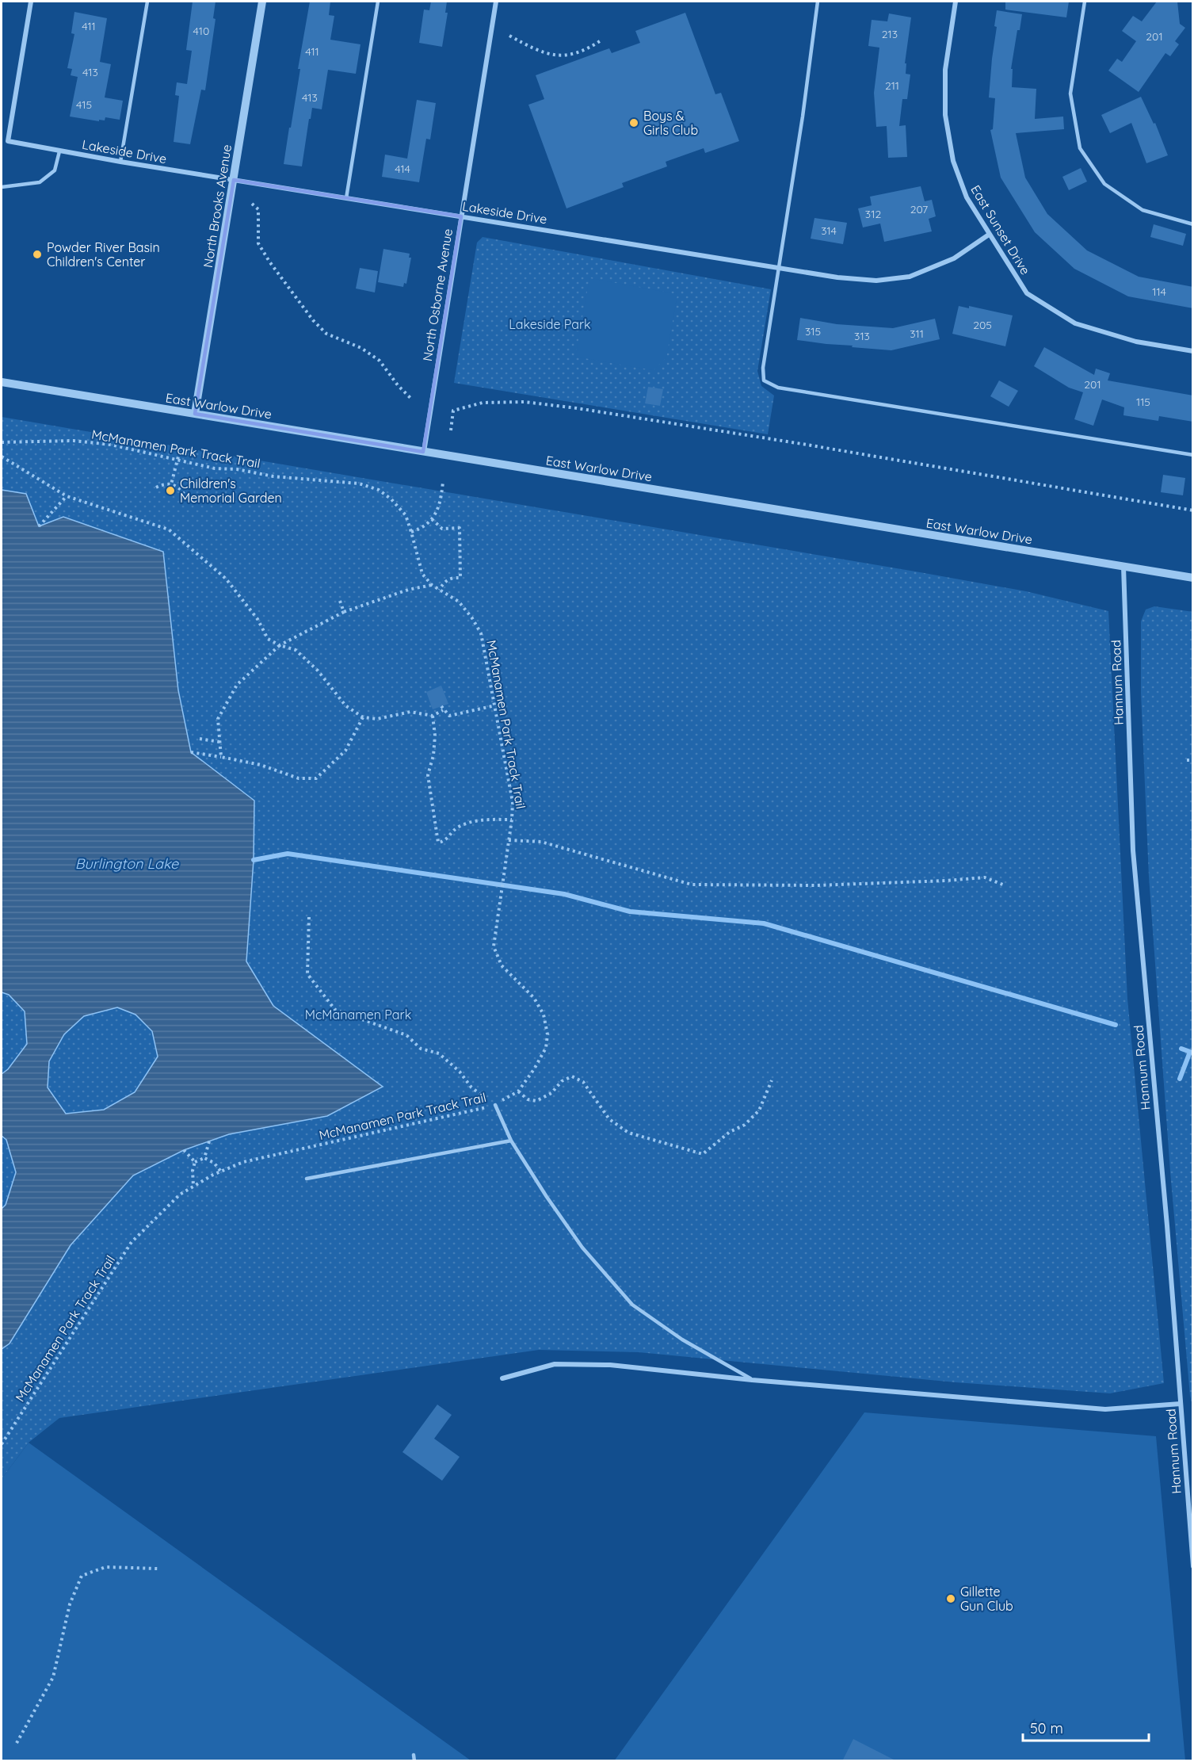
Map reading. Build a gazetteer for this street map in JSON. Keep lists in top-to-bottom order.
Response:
{
  "streets": {
    "street": [
      "Lakeside Drive",
      "North Brooks Avenue",
      "East Sunset Drive",
      "North Osborne Avenue",
      "East Warlow Drive",
      "Hannum Road"
    ],
    "path": ["McManamen Park Track Trail"]
  },
  "crossings": [
    ["Lakeside Drive", "North Brooks Avenue"],
    ["Lakeside Drive", "East Sunset Drive"],
    ["Lakeside Drive", "North Osborne Avenue"],
    ["North Brooks Avenue", "East Warlow Drive"],
    ["North Osborne Avenue", "East Warlow Drive"],
    ["East Warlow Drive", "Hannum Road"]
  ],
  "water": ["Burlington Lake"],
  "parks": ["Lakeside Park", "McManamen Park"],
  "places": [
    "Boys & Girls Club",
    "Powder River Basin Children's Center",
    "Children's Memorial Garden",
    "Gillette Gun Club"
  ],
  "house_numbers": [
    "411",
    "410",
    "213",
    "201",
    "411",
    "413",
    "211",
    "413",
    "415",
    "414",
    "207",
    "312",
    "314",
    "114",
    "205",
    "315",
    "311",
    "313",
    "201",
    "115"
  ],
  "scale_bar": "50 m"
}
